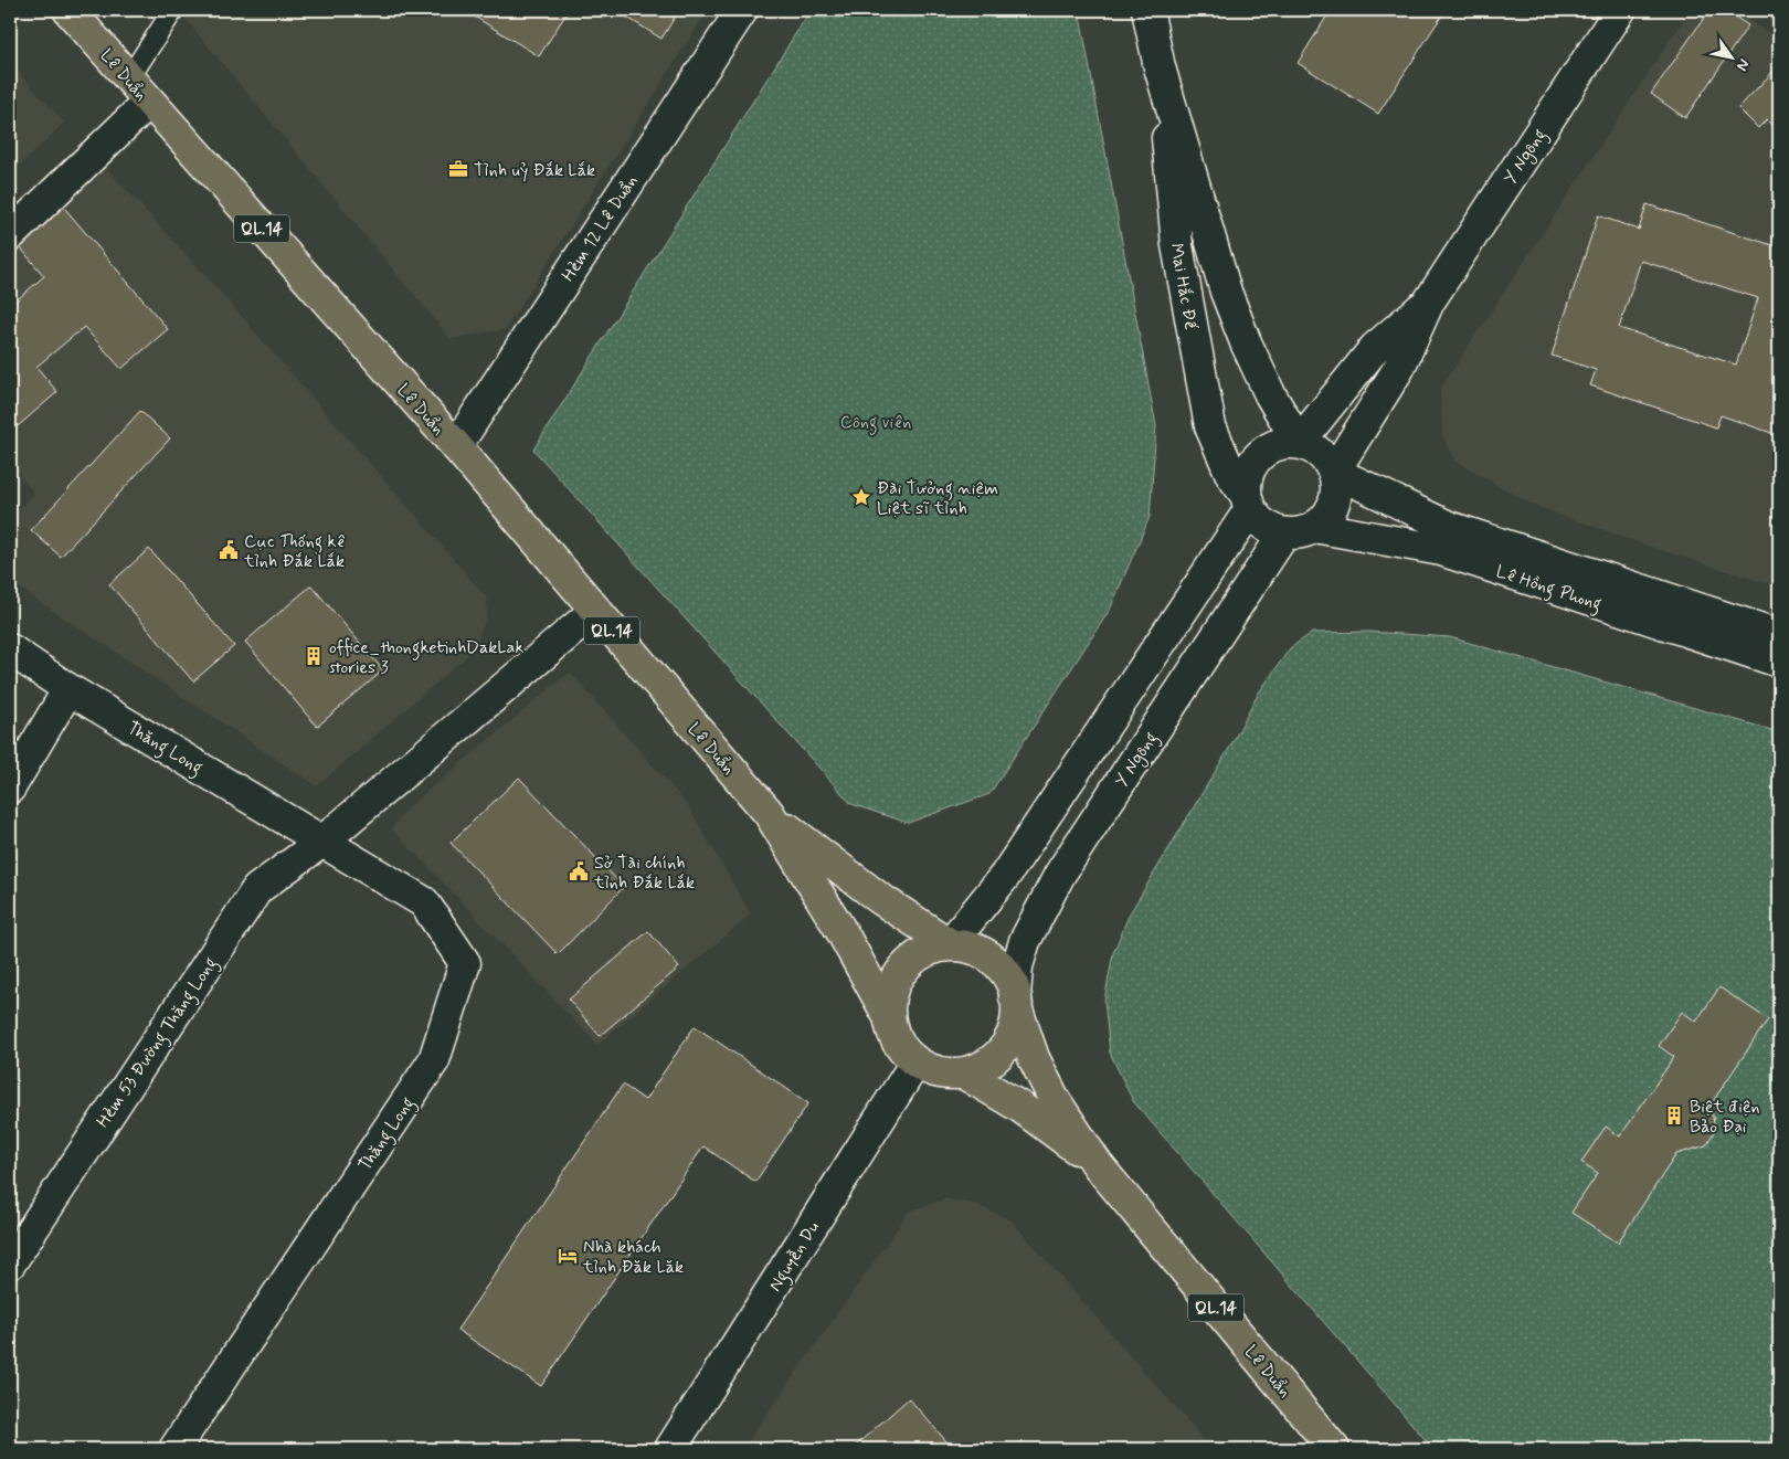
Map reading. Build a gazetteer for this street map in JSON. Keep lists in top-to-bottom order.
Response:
{
  "streets": {
    "main road": ["Lê Duẩn", "QL.14"],
    "street": [
      "Y Ngông",
      "Hẻm 12 Lê Duẩn",
      "Mai Hắc Đế",
      "Lê Hồng Phong",
      "Thăng Long",
      "Hẻm 53 Đường Thăng Long",
      "Nguyễn Du"
    ]
  },
  "crossings": [
    ["Lê Duẩn", "Y Ngông"],
    ["Lê Duẩn", "Hẻm 12 Lê Duẩn"],
    ["Lê Duẩn", "Nguyễn Du"],
    ["Y Ngông", "Mai Hắc Đế"],
    ["Y Ngông", "Lê Hồng Phong"],
    ["Y Ngông", "Nguyễn Du"],
    ["Mai Hắc Đế", "Lê Hồng Phong"],
    ["Thăng Long", "Hẻm 53 Đường Thăng Long"]
  ],
  "parks": ["Công viên"],
  "places": {
    "office": ["Tỉnh uỷ Đắk Lắk"],
    "place": ["Đài Tưởng niệm Liệt sĩ tỉnh"],
    "public building": ["Cục Thống kê tỉnh Đắk Lắk", "Sở Tài chính tỉnh Đắk Lắk"],
    "building": ["office_thongketinhDakLak stories 3", "Biệt điện Bảo Đại"],
    "hotel": ["Nhà khách tỉnh Đăk Lăk"]
  },
  "north": "bottom right"
}
